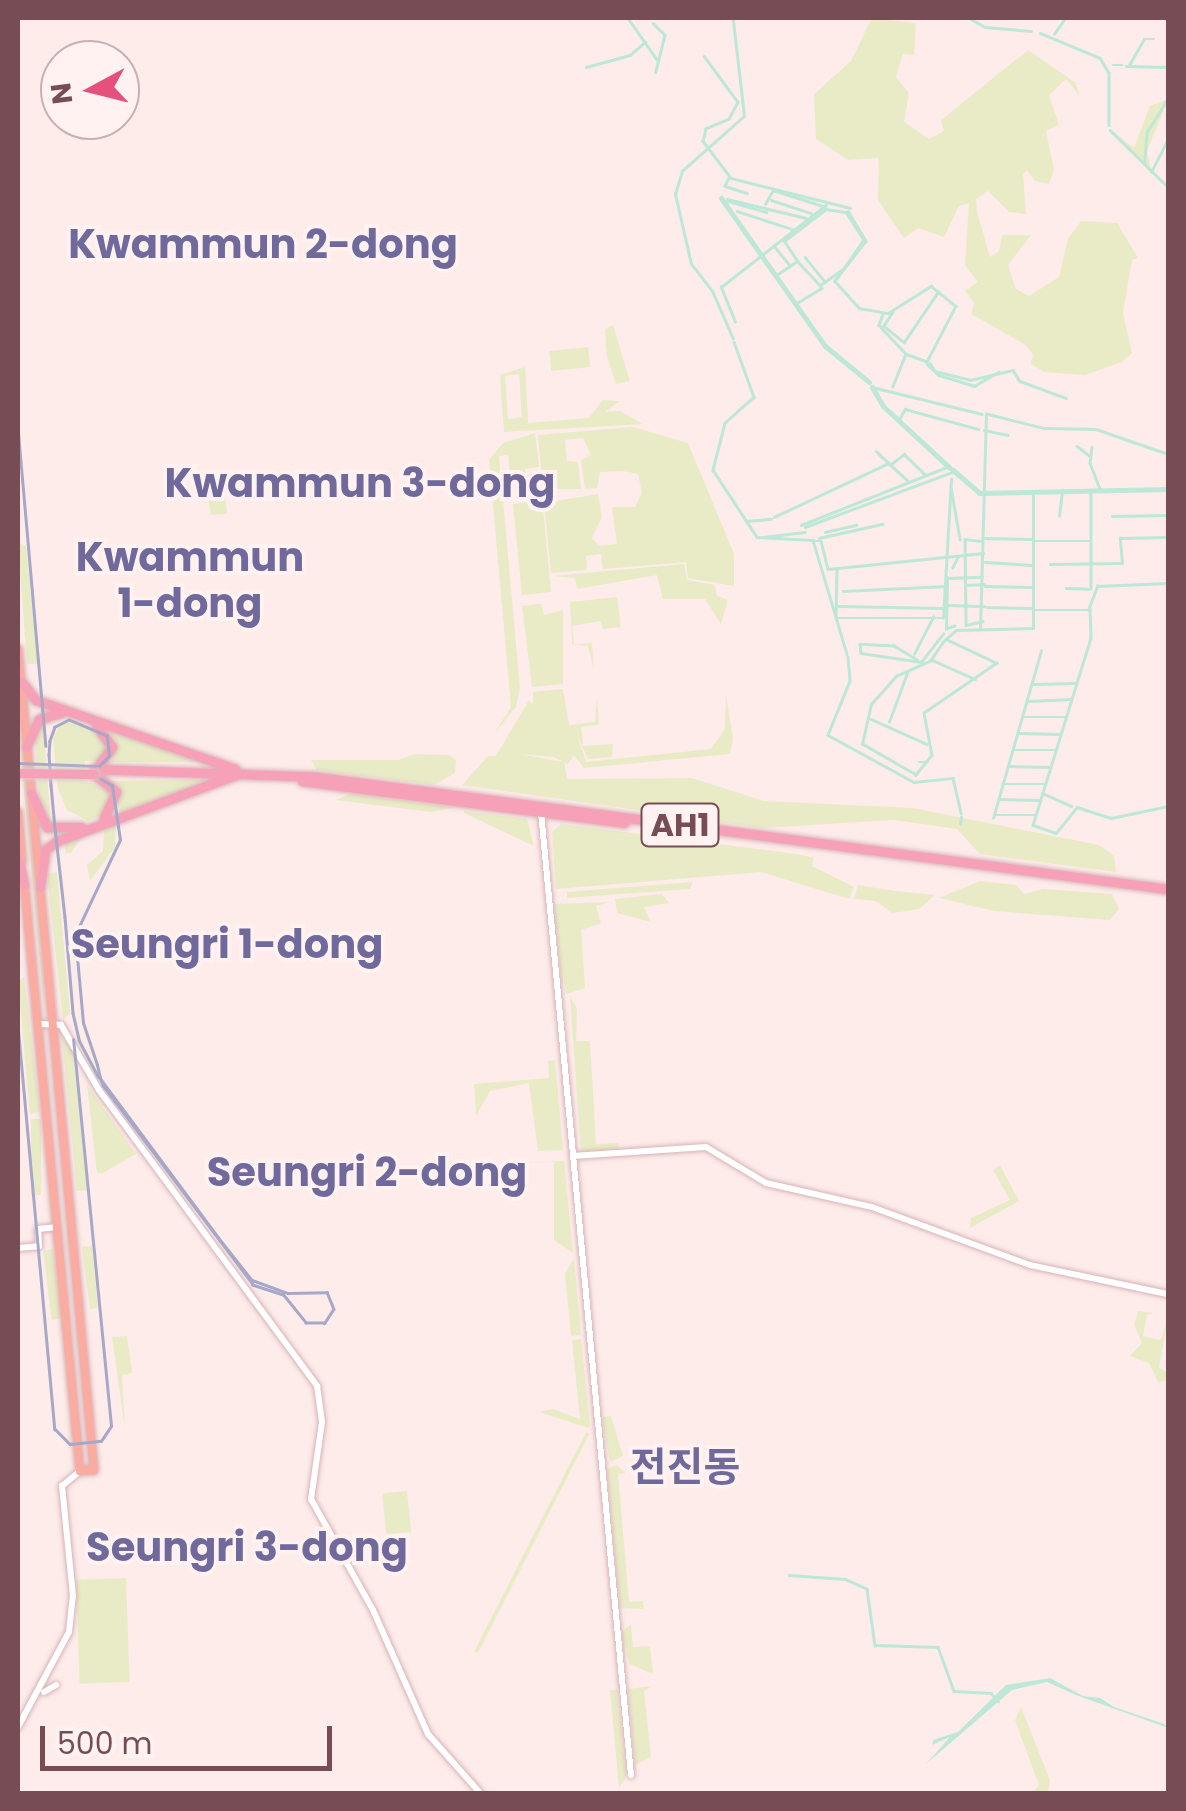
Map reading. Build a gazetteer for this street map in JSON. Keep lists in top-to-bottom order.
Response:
{
  "streets": {
    "highway": ["AH1"]
  },
  "districts": [
    "Kwammun 2-dong",
    "Kwammun 3-dong",
    "Kwammun 1-dong",
    "Seungri 1-dong",
    "Seungri 2-dong",
    "전진동",
    "Seungri 3-dong"
  ],
  "scale_bar": "500 m",
  "north": "left"
}
